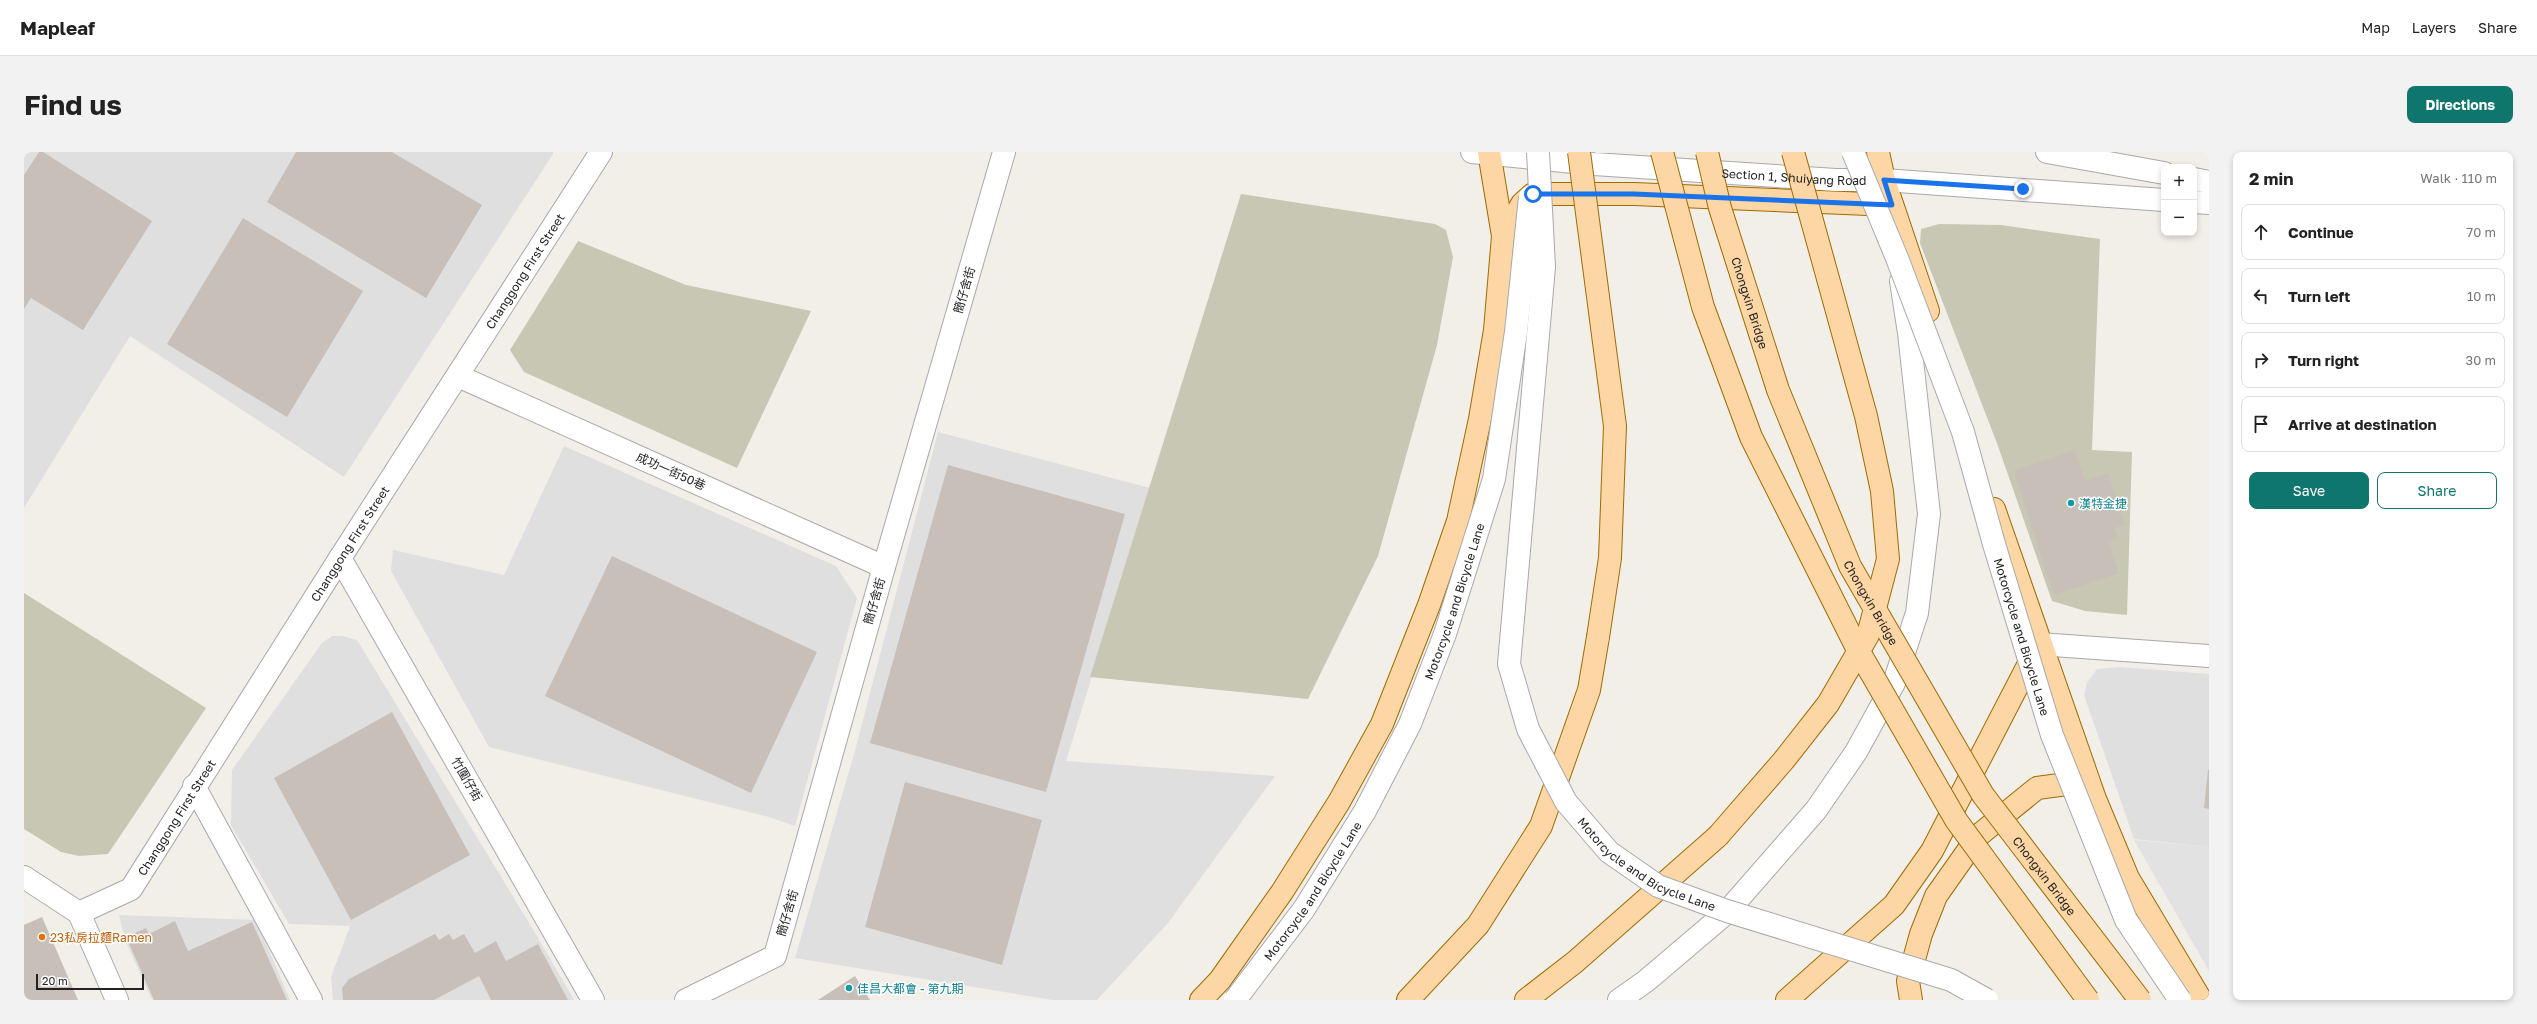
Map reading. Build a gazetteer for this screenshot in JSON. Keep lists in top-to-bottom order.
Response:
{
  "streets": {
    "main road": ["Chongxin Bridge"],
    "street": [
      "Section 1, Shuiyang Road",
      "Changgong First Street",
      "簡仔舍街",
      "成功一街50巷",
      "Motorcycle and Bicycle Lane",
      "竹圍仔街"
    ]
  },
  "crossings": [
    ["Changgong First Street", "成功一街50巷"],
    ["Changgong First Street", "竹圍仔街"],
    ["簡仔舍街", "成功一街50巷"]
  ],
  "places": ["漢特金捷", "23私房拉麵Ramen", "佳昌大都會 - 第九期"],
  "scale_bar": "20 m",
  "page": {
    "header": "Mapleaf",
    "nav": ["Map", "Layers", "Share"],
    "buttons": [
      "Directions",
      ["Save", "Share"]
    ],
    "title": "Find us",
    "heading": ["2 min", "Walk · 110 m"],
    "map_buttons": ["+", "−"],
    "list": [
      ["Continue", "70 m"],
      ["Turn left", "10 m"],
      ["Turn right", "30 m"],
      "Arrive at destination"
    ],
    "scale": "20 m"
  }
}
